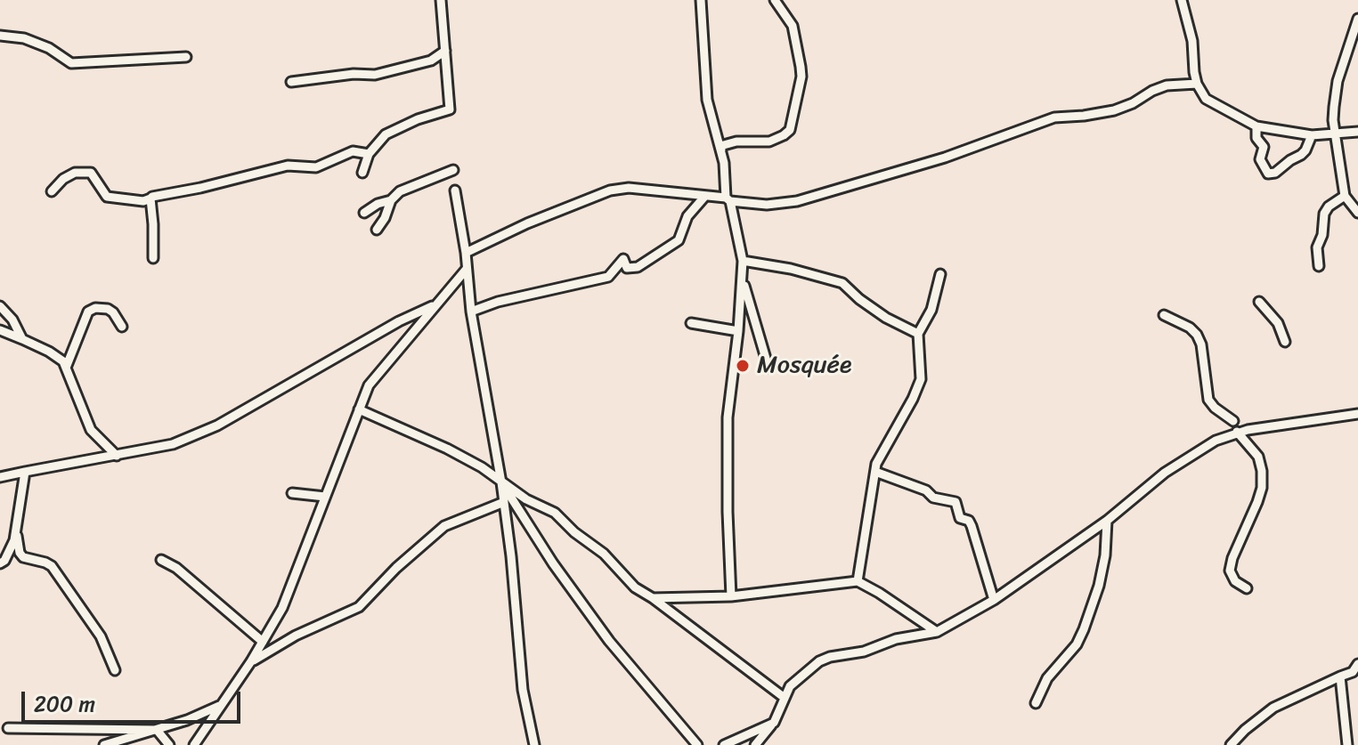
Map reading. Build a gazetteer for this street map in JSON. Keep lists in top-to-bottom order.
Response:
{
  "places": ["Mosquée"],
  "scale_bar": "200 m"
}
